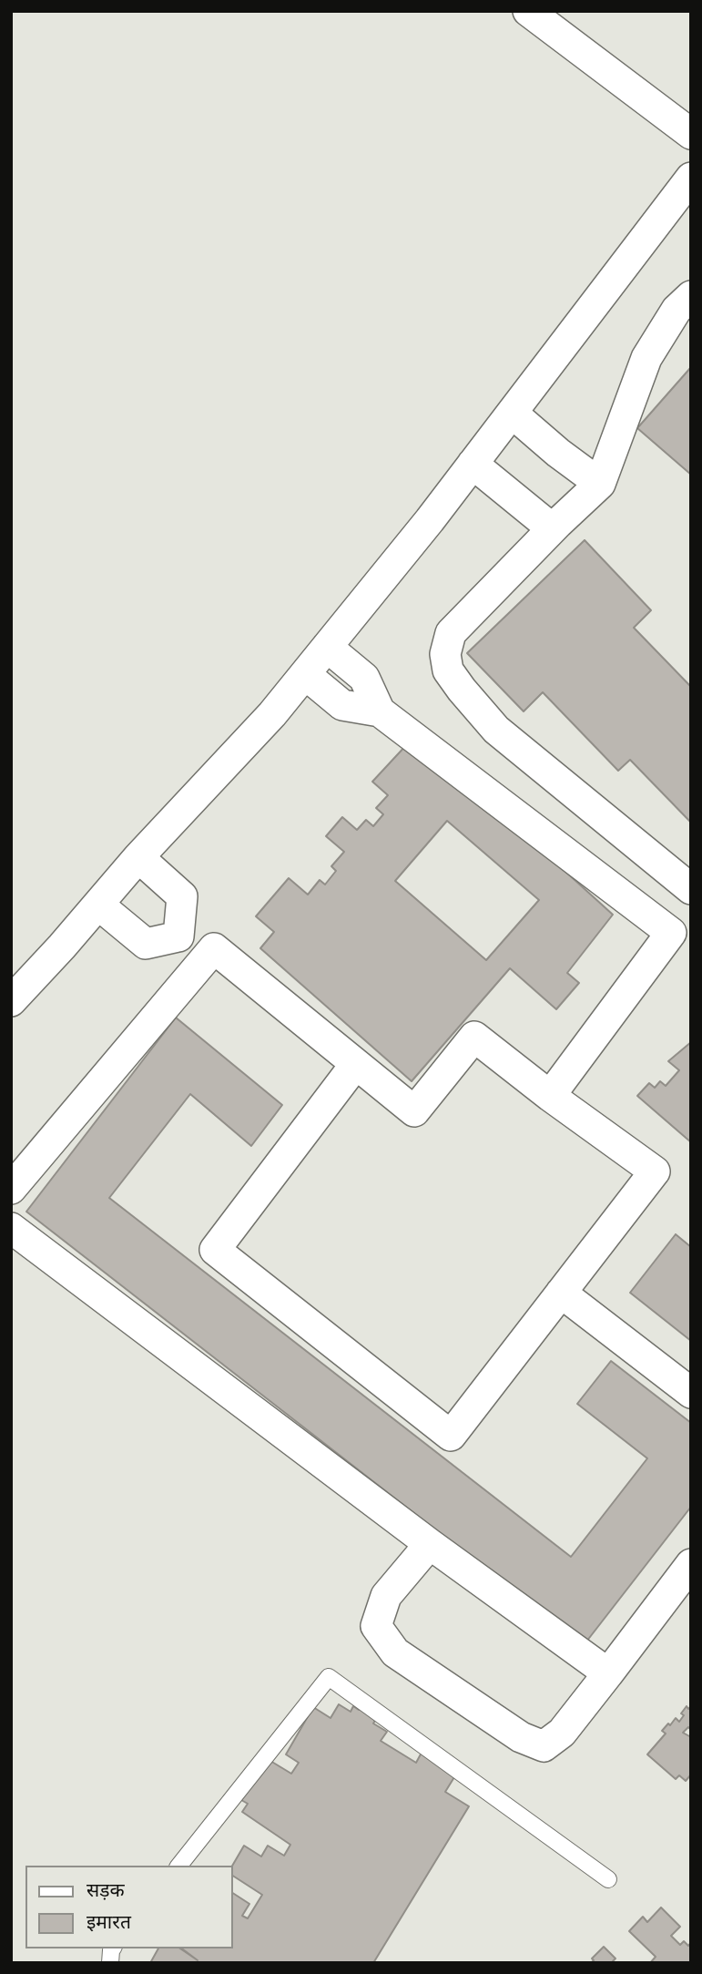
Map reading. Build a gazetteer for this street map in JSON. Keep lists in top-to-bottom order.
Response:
{
  "legend": ["सड़क", "इमारत"]
}
